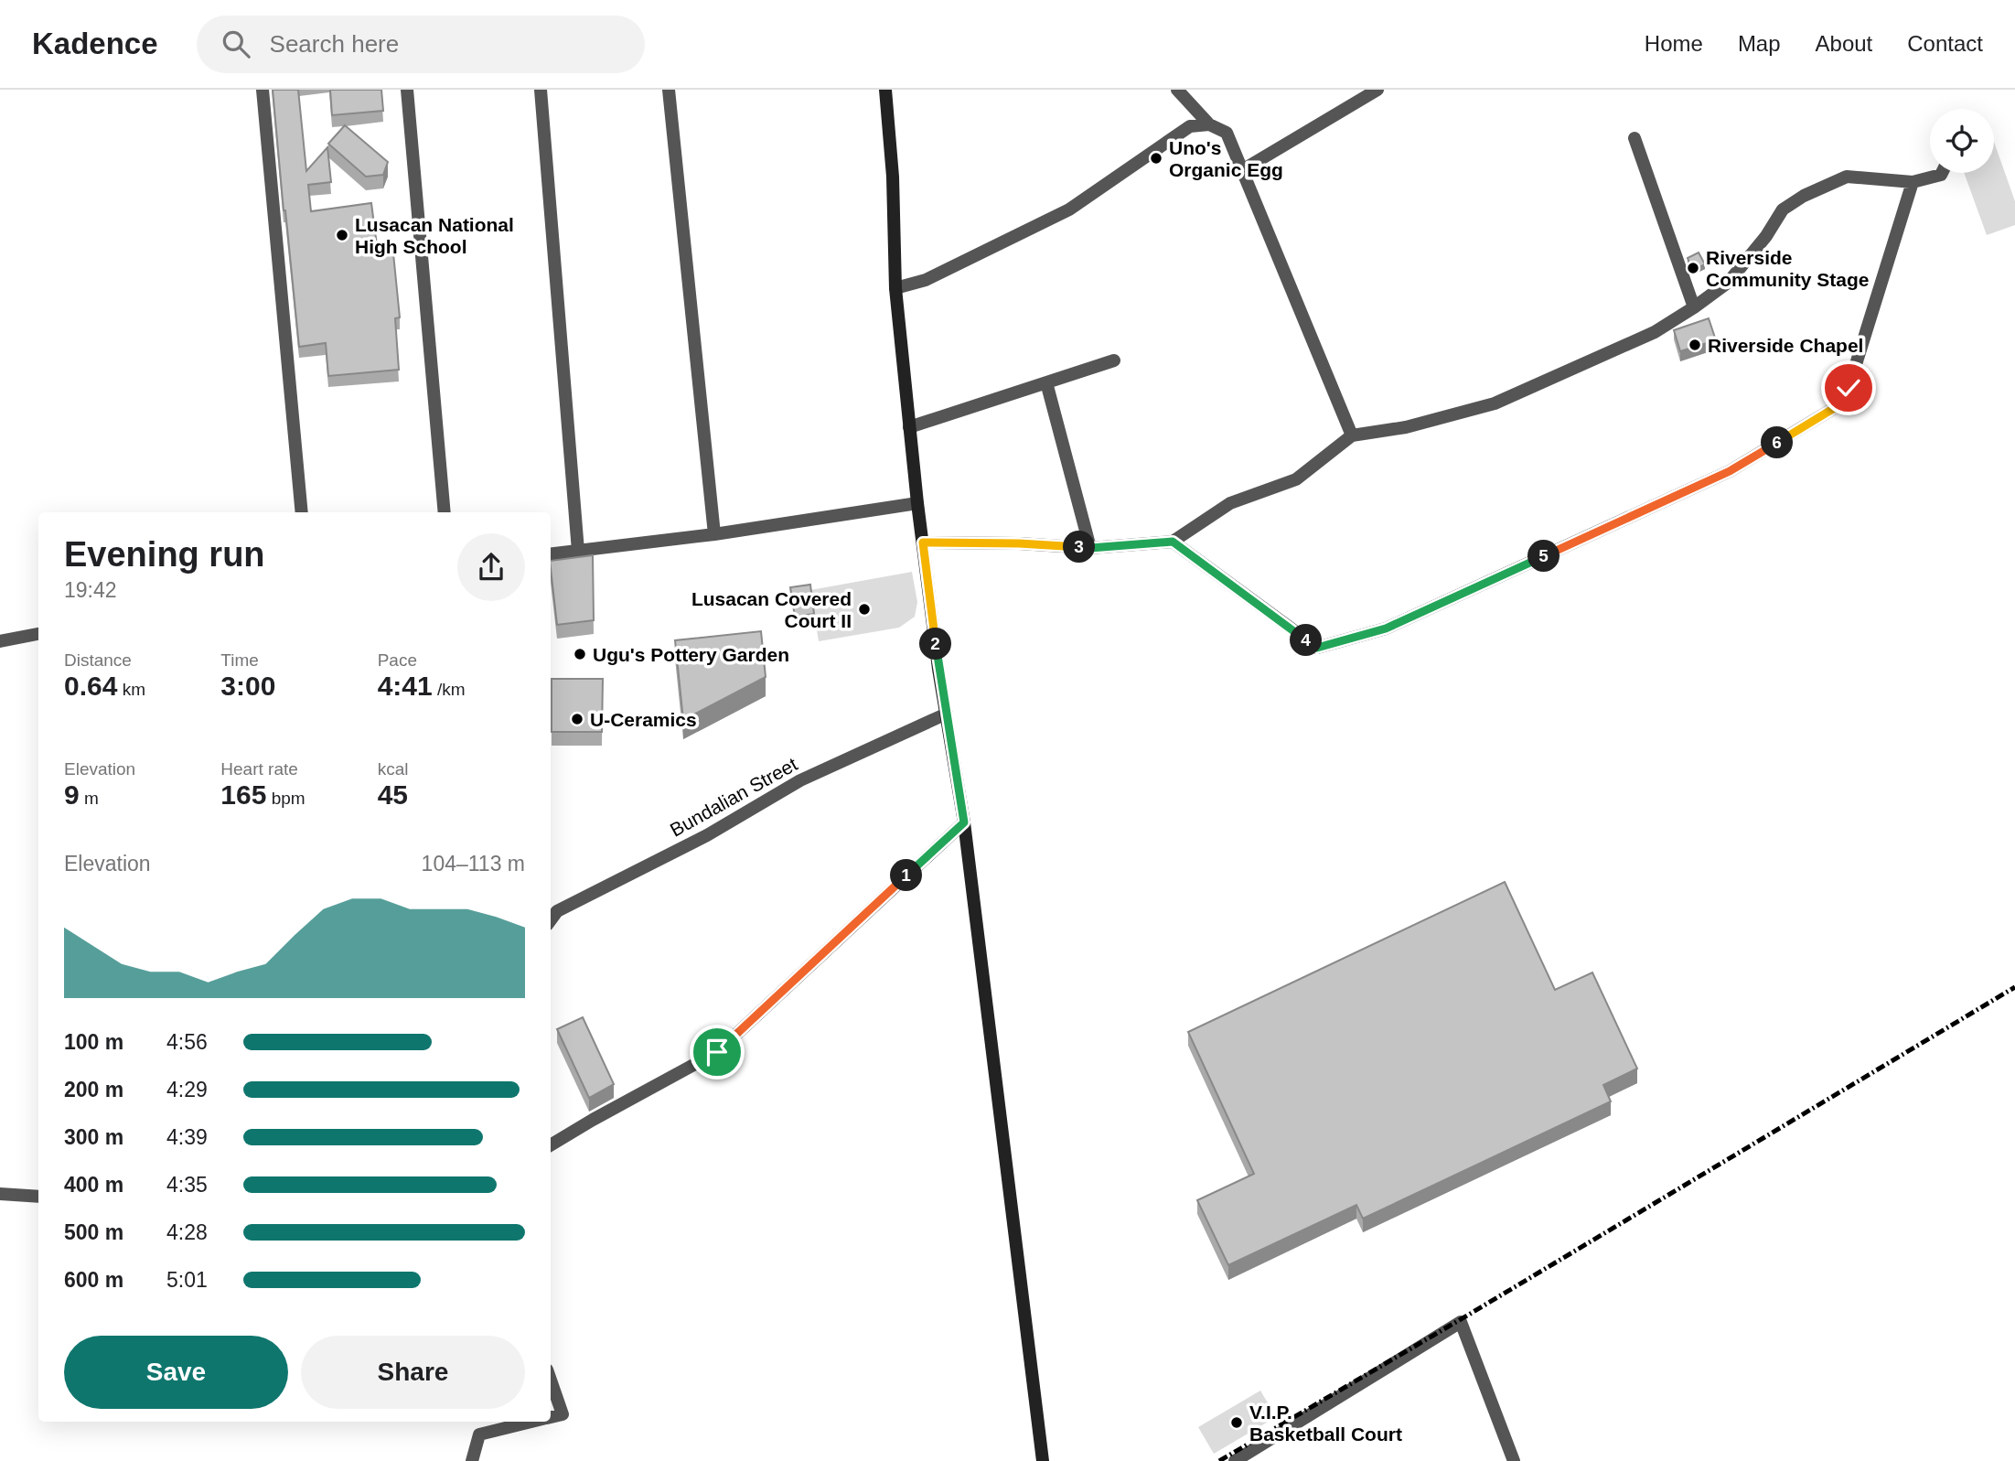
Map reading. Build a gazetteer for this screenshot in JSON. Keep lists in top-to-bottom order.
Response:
{
  "streets": {
    "street": ["Bundalian Street"]
  },
  "places": [
    "Uno's Organic Egg",
    "Lusacan National High School",
    "Riverside Community Stage",
    "Riverside Chapel",
    "Lusacan Covered Court II",
    "Ugu's Pottery Garden",
    "U-Ceramics",
    "V.I.P. Basketball Court"
  ],
  "page": {
    "header": "Kadence",
    "search": "Search here",
    "nav": [
      "Home",
      "Map",
      "About",
      "Contact"
    ],
    "pins": [
      "6",
      "3",
      "5",
      "4",
      "2",
      "1"
    ],
    "heading": ["Evening run", "19:42"],
    "stats": [
      ["Distance", "0.64 km"],
      ["Time", "3:00"],
      ["Pace", "4:41 /km"],
      ["Elevation", "9 m"],
      ["Heart rate", "165 bpm"],
      ["kcal", "45"]
    ],
    "chart": ["Elevation", "104–113 m"],
    "list": [
      {
        "name": "100 m",
        "note": "4:56"
      },
      {
        "name": "200 m",
        "note": "4:29"
      },
      {
        "name": "300 m",
        "note": "4:39"
      },
      {
        "name": "400 m",
        "note": "4:35"
      },
      {
        "name": "500 m",
        "note": "4:28"
      },
      {
        "name": "600 m",
        "note": "5:01"
      }
    ],
    "buttons": ["Save", "Share"]
  }
}
